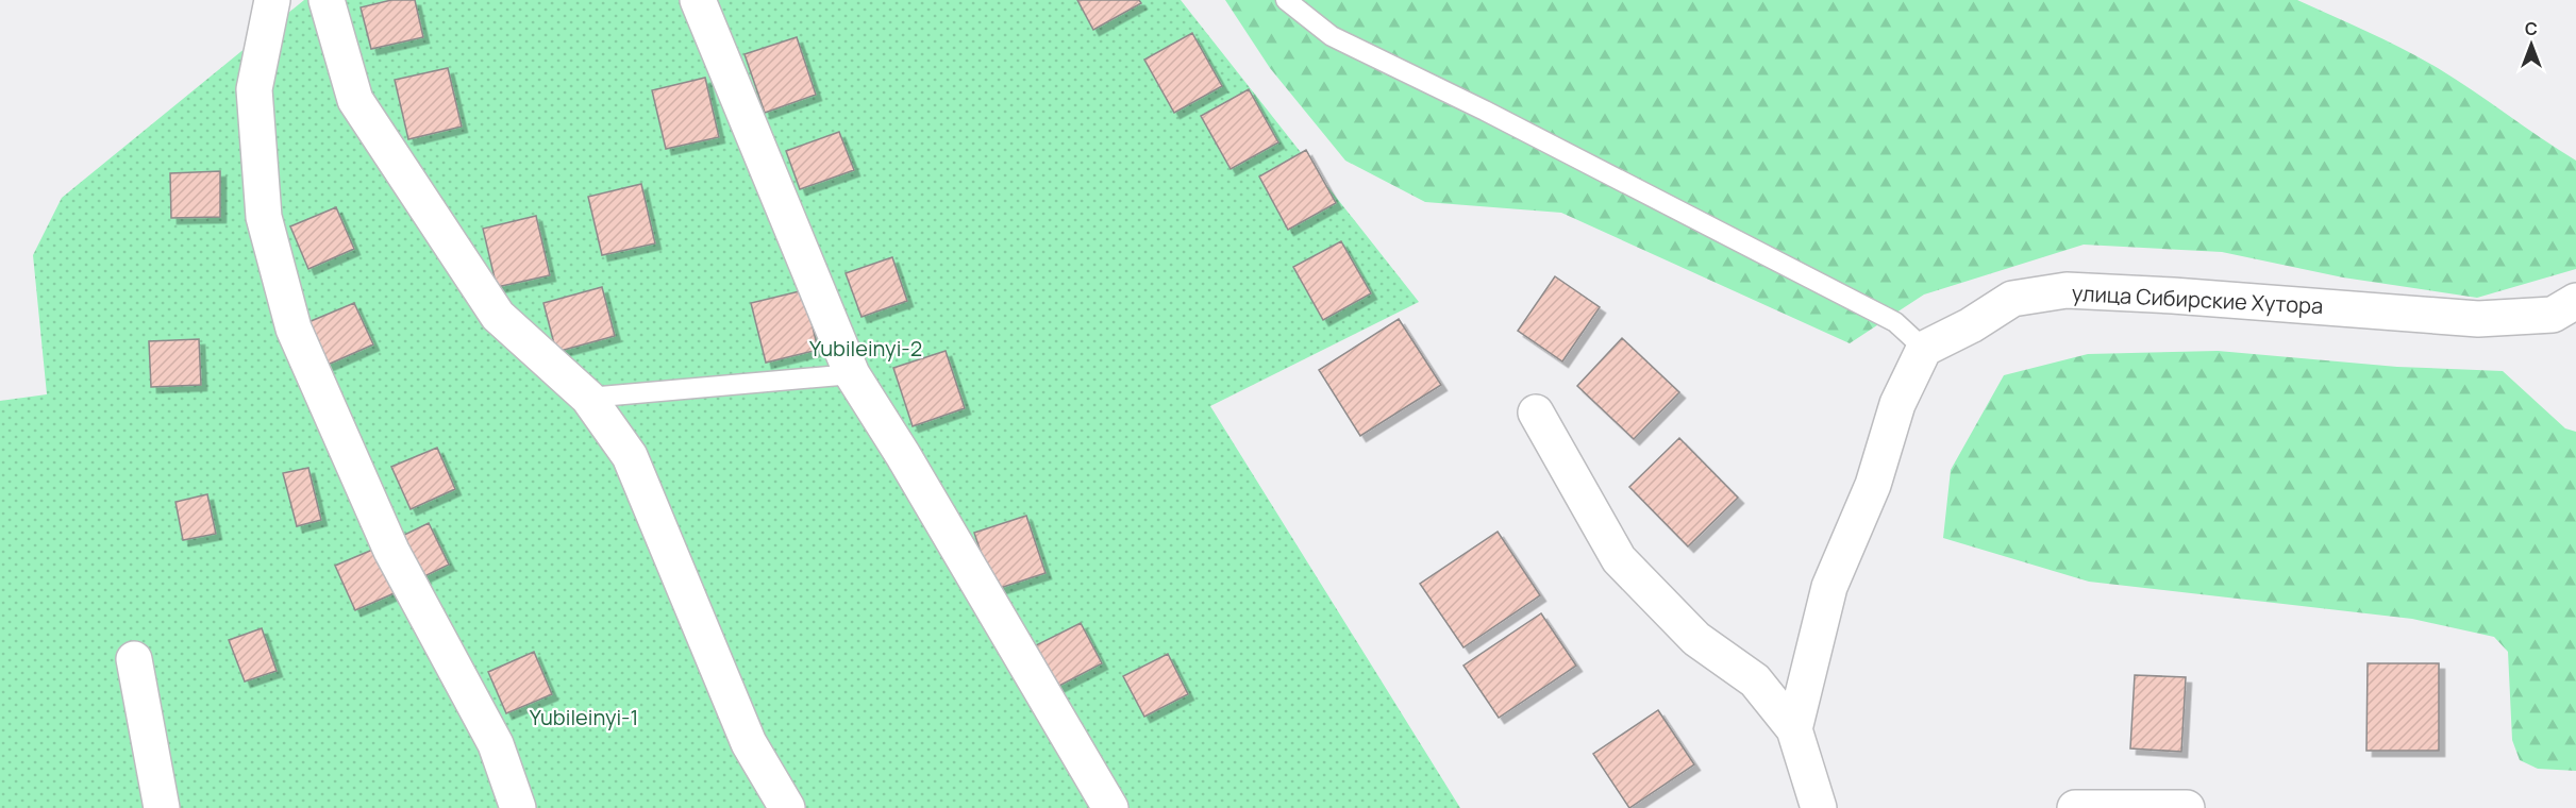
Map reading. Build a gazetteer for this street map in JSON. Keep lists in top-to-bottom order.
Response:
{
  "streets": {
    "street": ["улица Сибирские Хутора"]
  },
  "parks": ["Yubileinyi-2", "Yubileinyi-1"],
  "north": "top"
}
